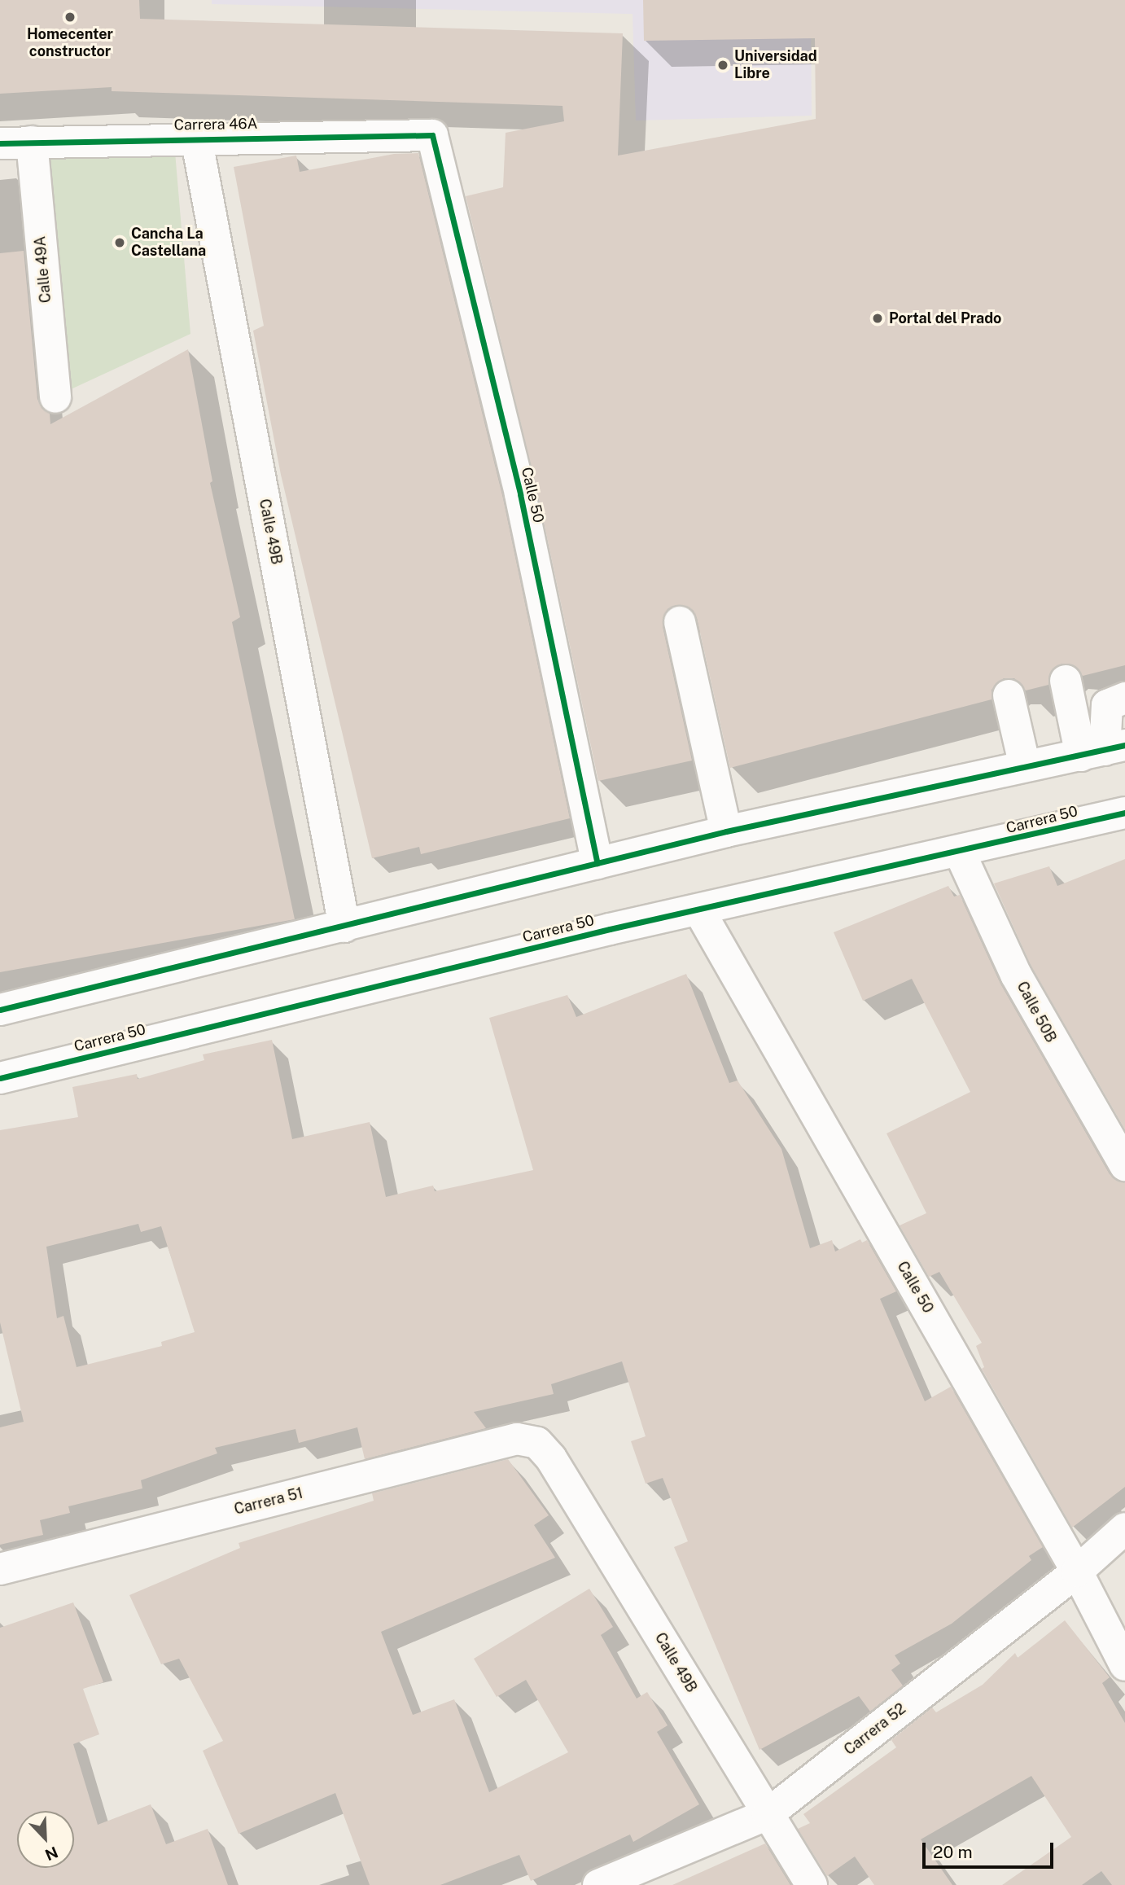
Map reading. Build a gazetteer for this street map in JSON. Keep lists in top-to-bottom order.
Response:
{
  "streets": {
    "street": [
      "Carrera 46A",
      "Calle 49A",
      "Calle 50",
      "Calle 49B",
      "Carrera 50",
      "Calle 50B",
      "Carrera 51",
      "Carrera 52"
    ]
  },
  "crossings": [
    ["Carrera 46A", "Calle 49A"],
    ["Carrera 46A", "Calle 50"],
    ["Carrera 46A", "Calle 49B"],
    ["Calle 50", "Carrera 50"],
    ["Calle 50", "Carrera 52"],
    ["Calle 49B", "Carrera 51"],
    ["Calle 49B", "Carrera 52"],
    ["Carrera 50", "Calle 50B"]
  ],
  "places": [
    "Homecenter constructor",
    "Universidad Libre",
    "Cancha La Castellana",
    "Portal del Prado"
  ],
  "scale_bar": "20 m",
  "north": "bottom right"
}
